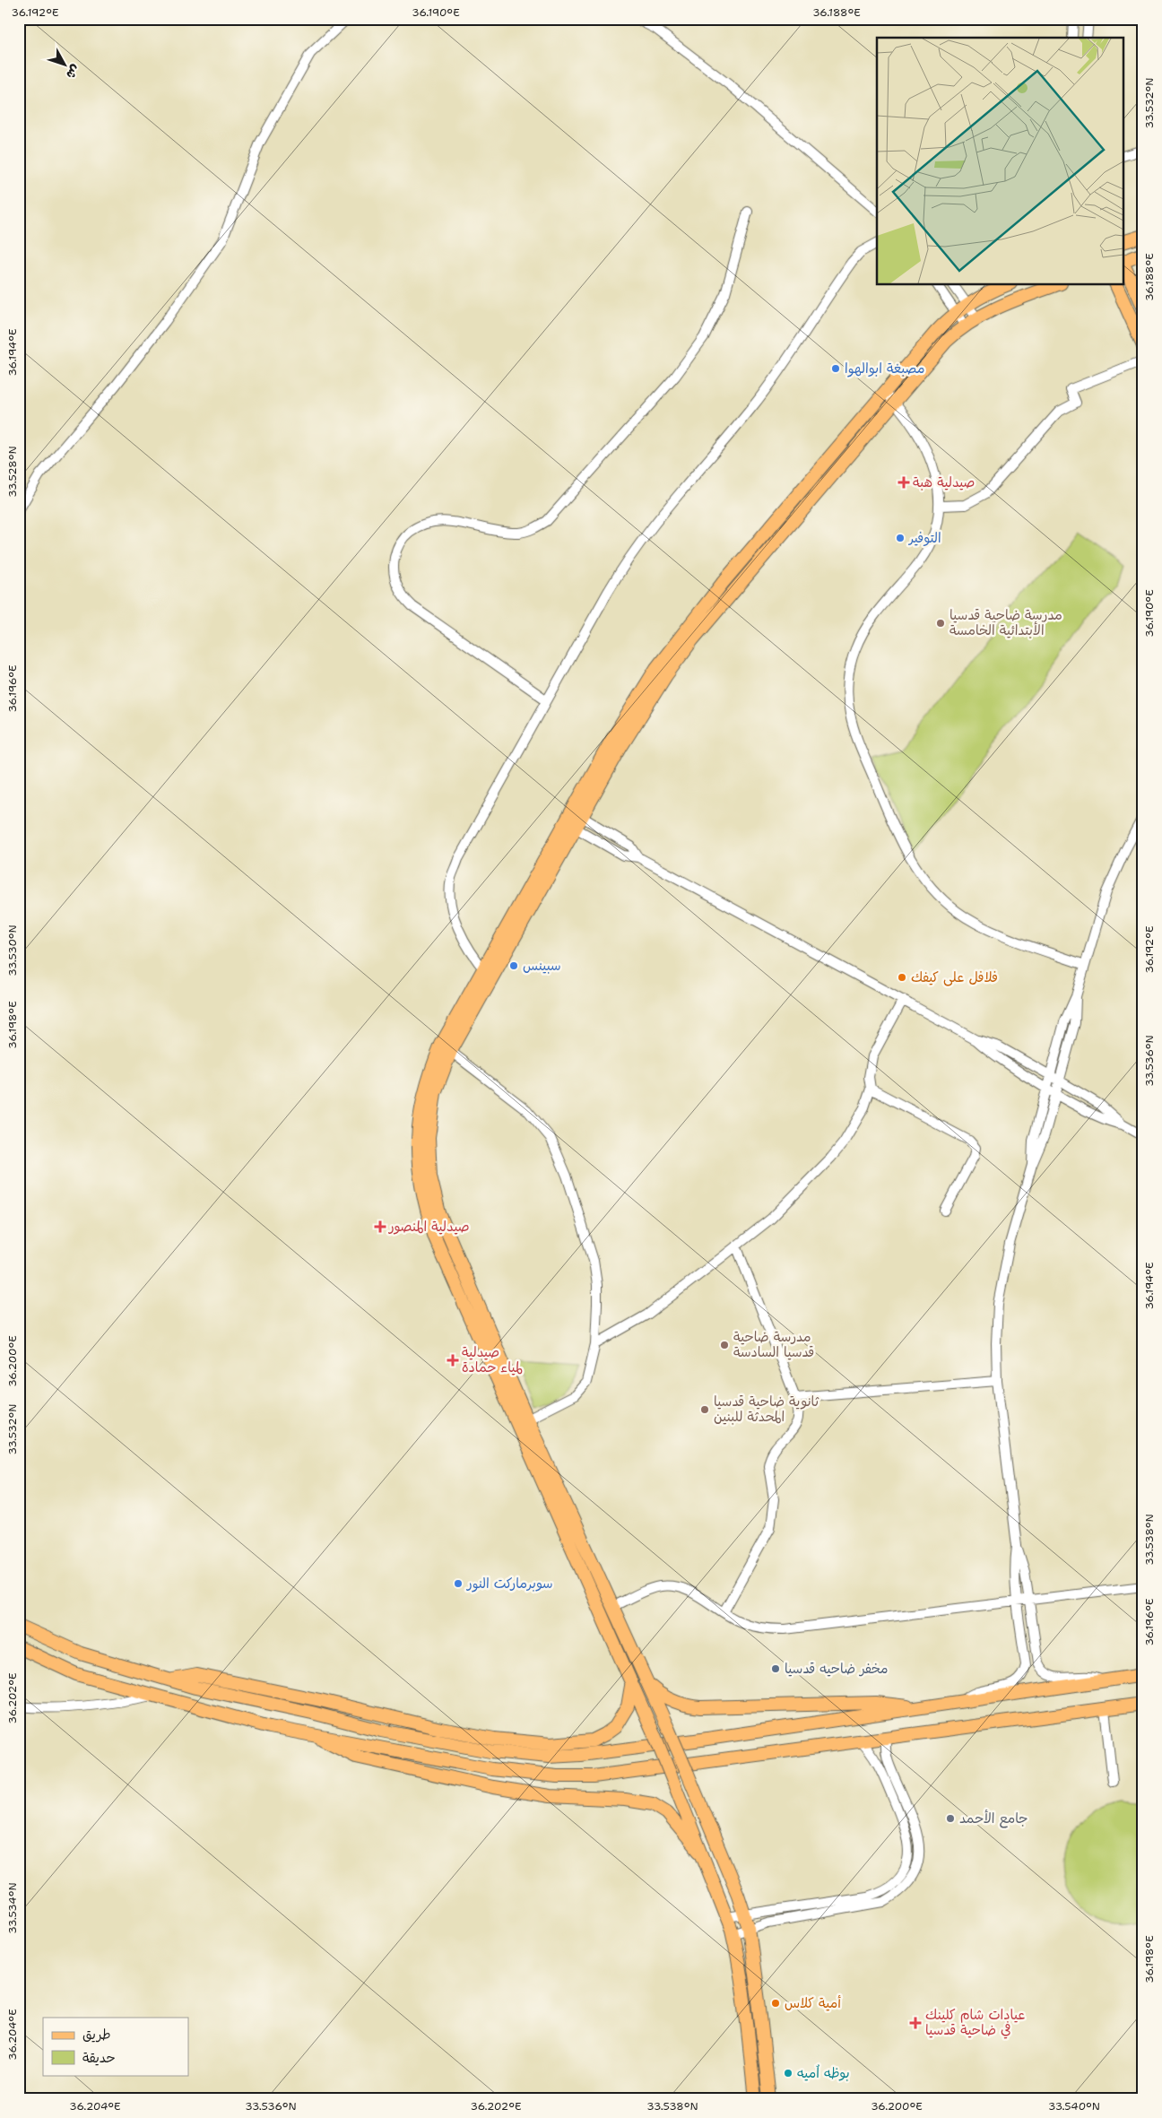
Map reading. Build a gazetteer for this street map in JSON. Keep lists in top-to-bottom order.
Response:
{
  "places": {
    "other": [
      "مصبغة ابوالهوا",
      "التوفير",
      "مدرسة ضاحية قدسيا الأبتدائية الخامسة",
      "سبينس",
      "فلافل على كيفك",
      "مدرسة ضاحية قدسيا السادسة",
      "ثانوية ضاحية قدسيا المحدثة للبنين",
      "سوبرماركت النور",
      "مخفر ضاحيه قدسيا",
      "جامع الأحمد",
      "أمية كلاس",
      "بوظه اُميه"
    ],
    "health": [
      "صيدلية هبة",
      "صيدلية المنصور",
      "صيدلية لمياء حمادة",
      "عيادات شام كلينك في ضاحية قدسيا"
    ]
  },
  "legend": ["طريق", "حديقة"],
  "north": "bottom right",
  "coordinates": [
    "36.192°E",
    "36.190°E",
    "36.188°E",
    "33.532°N",
    "36.194°E",
    "33.528°N",
    "36.196°E",
    "33.530°N",
    "36.198°E",
    "33.536°N",
    "36.200°E",
    "33.538°N",
    "36.202°E",
    "33.534°N",
    "36.204°E",
    "33.540°N"
  ]
}
